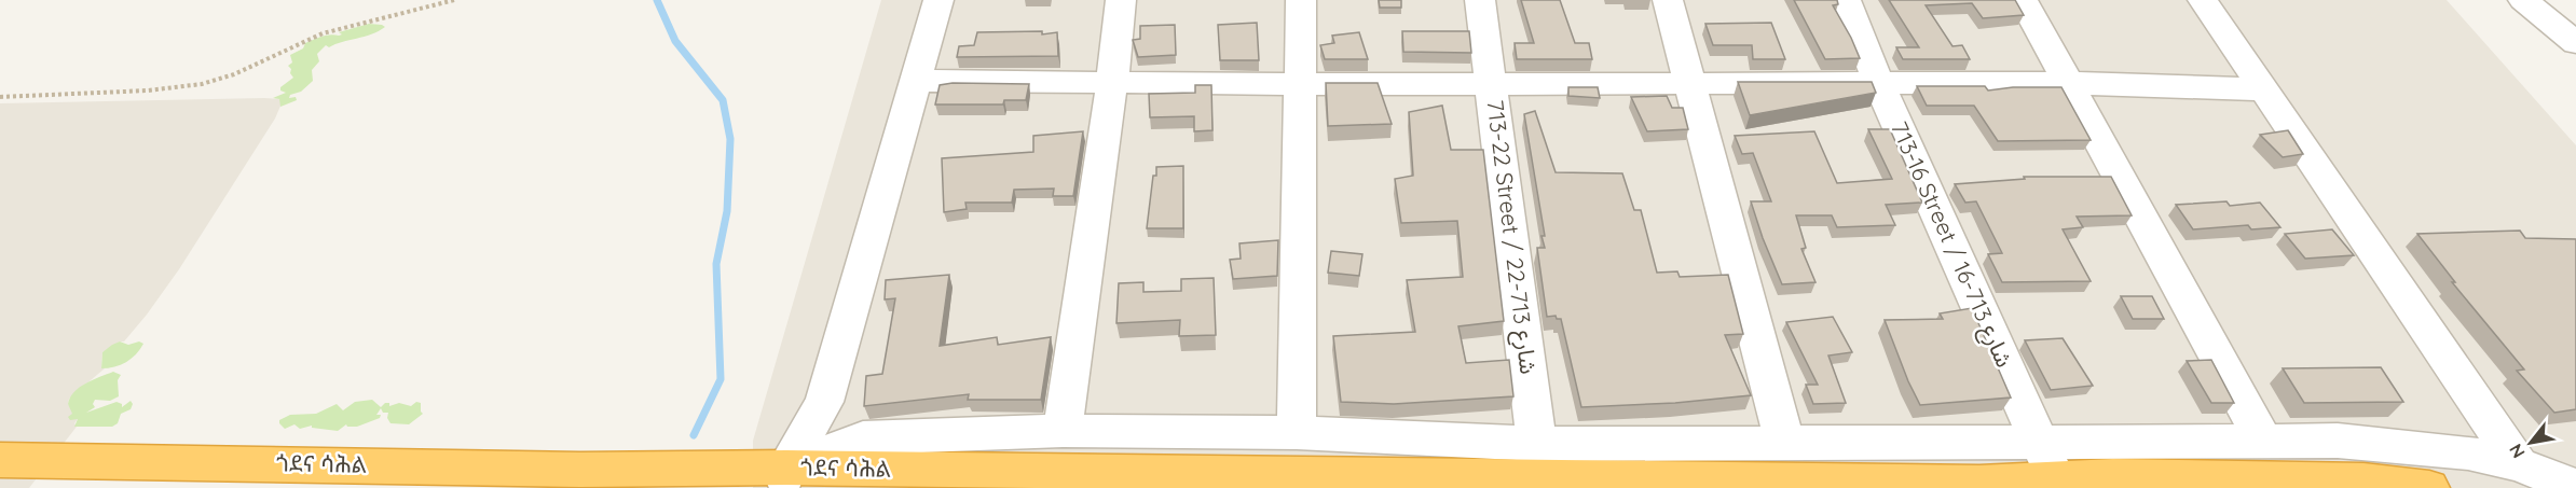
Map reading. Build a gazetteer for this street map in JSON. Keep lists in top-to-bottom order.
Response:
{
  "streets": {
    "highway": ["ጎደና ሳሕል"],
    "street": ["713-22 Street / شارع 713-22", "713-16 Street / شارع 713-16"]
  },
  "crossings": [
    ["713-22 Street / شارع 713-22", "ጎደና ሳሕል"],
    ["713-16 Street / شارع 713-16", "ጎደና ሳሕል"]
  ],
  "north": "bottom left"
}
